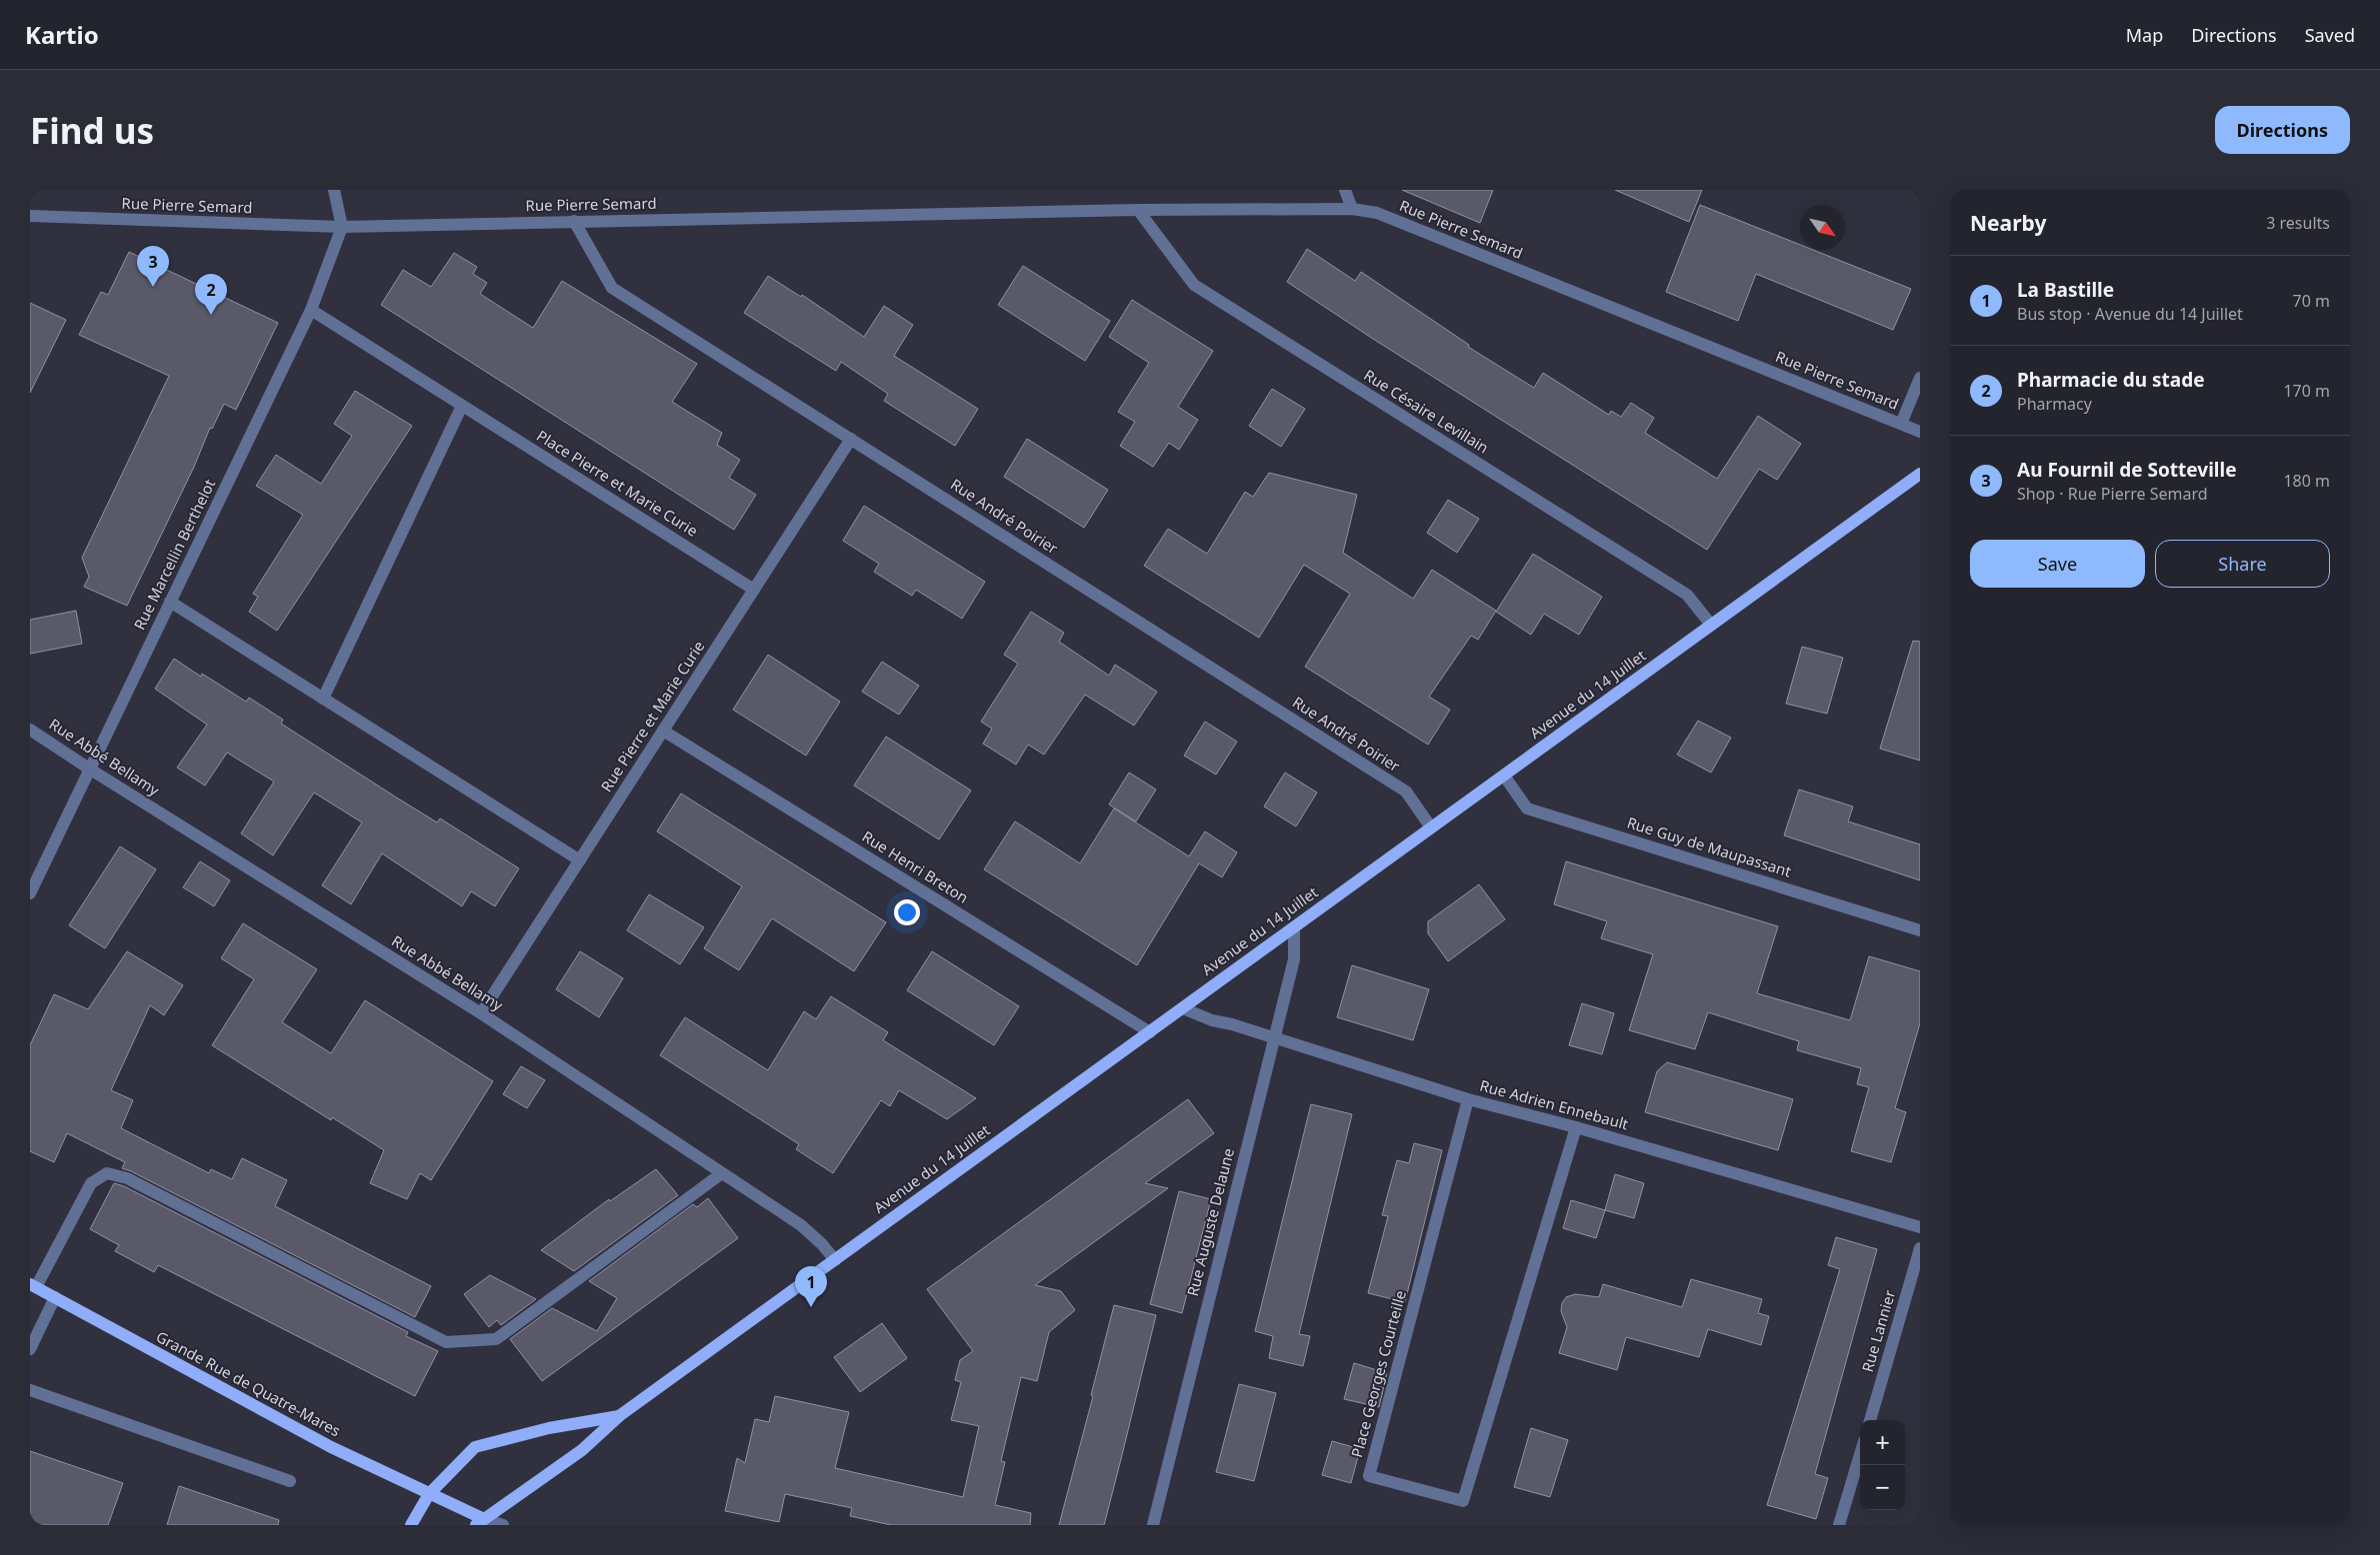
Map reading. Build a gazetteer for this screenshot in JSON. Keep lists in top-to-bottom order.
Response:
{
  "streets": {
    "main road": ["Avenue du 14 Juillet", "Grande Rue de Quatre-Mares"],
    "street": [
      "Rue Pierre Semard",
      "Rue Césaire Levillain",
      "Place Pierre et Marie Curie",
      "Rue André Poirier",
      "Rue Marcellin Berthelot",
      "Rue Pierre et Marie Curie",
      "Rue Abbé Bellamy",
      "Rue Guy de Maupassant",
      "Rue Henri Breton",
      "Rue Adrien Ennebault",
      "Rue Auguste Delaune",
      "Rue Lannier",
      "Place Georges Courteille"
    ]
  },
  "crossings": [
    ["Rue Pierre Semard", "Rue Césaire Levillain"],
    ["Rue Pierre Semard", "Rue André Poirier"],
    ["Rue Pierre Semard", "Rue Marcellin Berthelot"],
    ["Rue Césaire Levillain", "Avenue du 14 Juillet"],
    ["Place Pierre et Marie Curie", "Rue Marcellin Berthelot"],
    ["Place Pierre et Marie Curie", "Rue Pierre et Marie Curie"],
    ["Rue André Poirier", "Avenue du 14 Juillet"],
    ["Rue André Poirier", "Rue Pierre et Marie Curie"],
    ["Rue Marcellin Berthelot", "Rue Abbé Bellamy"],
    ["Avenue du 14 Juillet", "Rue Abbé Bellamy"],
    ["Avenue du 14 Juillet", "Rue Guy de Maupassant"],
    ["Avenue du 14 Juillet", "Rue Henri Breton"],
    ["Avenue du 14 Juillet", "Rue Adrien Ennebault"],
    ["Avenue du 14 Juillet", "Rue Auguste Delaune"],
    ["Avenue du 14 Juillet", "Grande Rue de Quatre-Mares"],
    ["Rue Pierre et Marie Curie", "Rue Abbé Bellamy"],
    ["Rue Pierre et Marie Curie", "Rue Henri Breton"],
    ["Rue Adrien Ennebault", "Rue Auguste Delaune"],
    ["Rue Adrien Ennebault", "Place Georges Courteille"]
  ],
  "north": "bottom right",
  "page": {
    "header": "Kartio",
    "nav": ["Map", "Directions", "Saved"],
    "buttons": [
      "Directions",
      ["Save", "Share"]
    ],
    "title": "Find us",
    "heading": ["Nearby", "3 results"],
    "pins": ["3", "2", "1"],
    "list": [
      {
        "mark": "1",
        "name": "La Bastille",
        "note": "Bus stop · Avenue du 14 Juillet",
        "value": "70 m"
      },
      {
        "mark": "2",
        "name": "Pharmacie du stade",
        "note": "Pharmacy",
        "value": "170 m"
      },
      {
        "mark": "3",
        "name": "Au Fournil de Sotteville",
        "note": "Shop · Rue Pierre Semard",
        "value": "180 m"
      }
    ],
    "map_buttons": ["+", "−"]
  }
}
